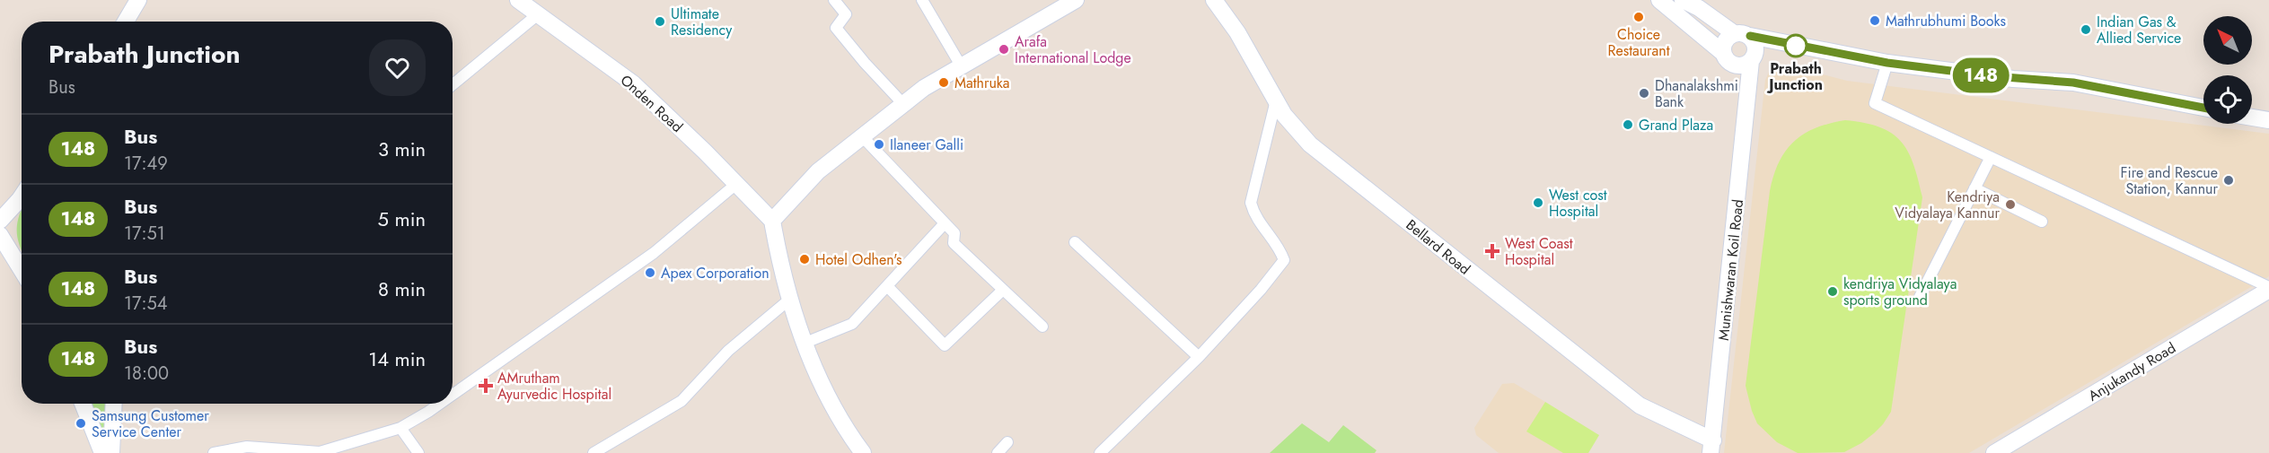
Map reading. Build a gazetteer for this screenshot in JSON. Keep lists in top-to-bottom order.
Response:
{
  "streets": {
    "street": [
      "Onden Road",
      "Bellard Road",
      "Munishwaran Koil Road",
      "Anjukandy Road"
    ]
  },
  "crossings": [
    ["Bellard Road", "Munishwaran Koil Road"]
  ],
  "places": {
    "other": [
      "Choice Restaurant",
      "Mathrubhumi Books",
      "Ultimate Residency",
      "Indian Gas & Allied Service",
      "Prabath Junction",
      "Arafa International Lodge",
      "Mathruka",
      "Dhanalakshmi Bank",
      "Grand Plaza",
      "Ilaneer Galli",
      "Fire and Rescue Station, Kannur",
      "West cost Hospital",
      "Kendriya Vidyalaya Kannur",
      "Hotel Odhen's",
      "Apex Corporation",
      "kendriya Vidyalaya sports ground",
      "Samsung Customer Service Center"
    ],
    "health": ["West Coast Hospital", "AMrutham Ayurvedic Hospital"]
  },
  "lines": ["bus line 148"],
  "north": "top left",
  "page": {
    "on_map": "148",
    "heading": ["Prabath Junction", "Bus"],
    "list": [
      {
        "mark": "148",
        "name": "Bus",
        "note": "17:49",
        "value": "3 min"
      },
      {
        "mark": "148",
        "name": "Bus",
        "note": "17:51",
        "value": "5 min"
      },
      {
        "mark": "148",
        "name": "Bus",
        "note": "17:54",
        "value": "8 min"
      },
      {
        "mark": "148",
        "name": "Bus",
        "note": "18:00",
        "value": "14 min"
      }
    ]
  }
}
